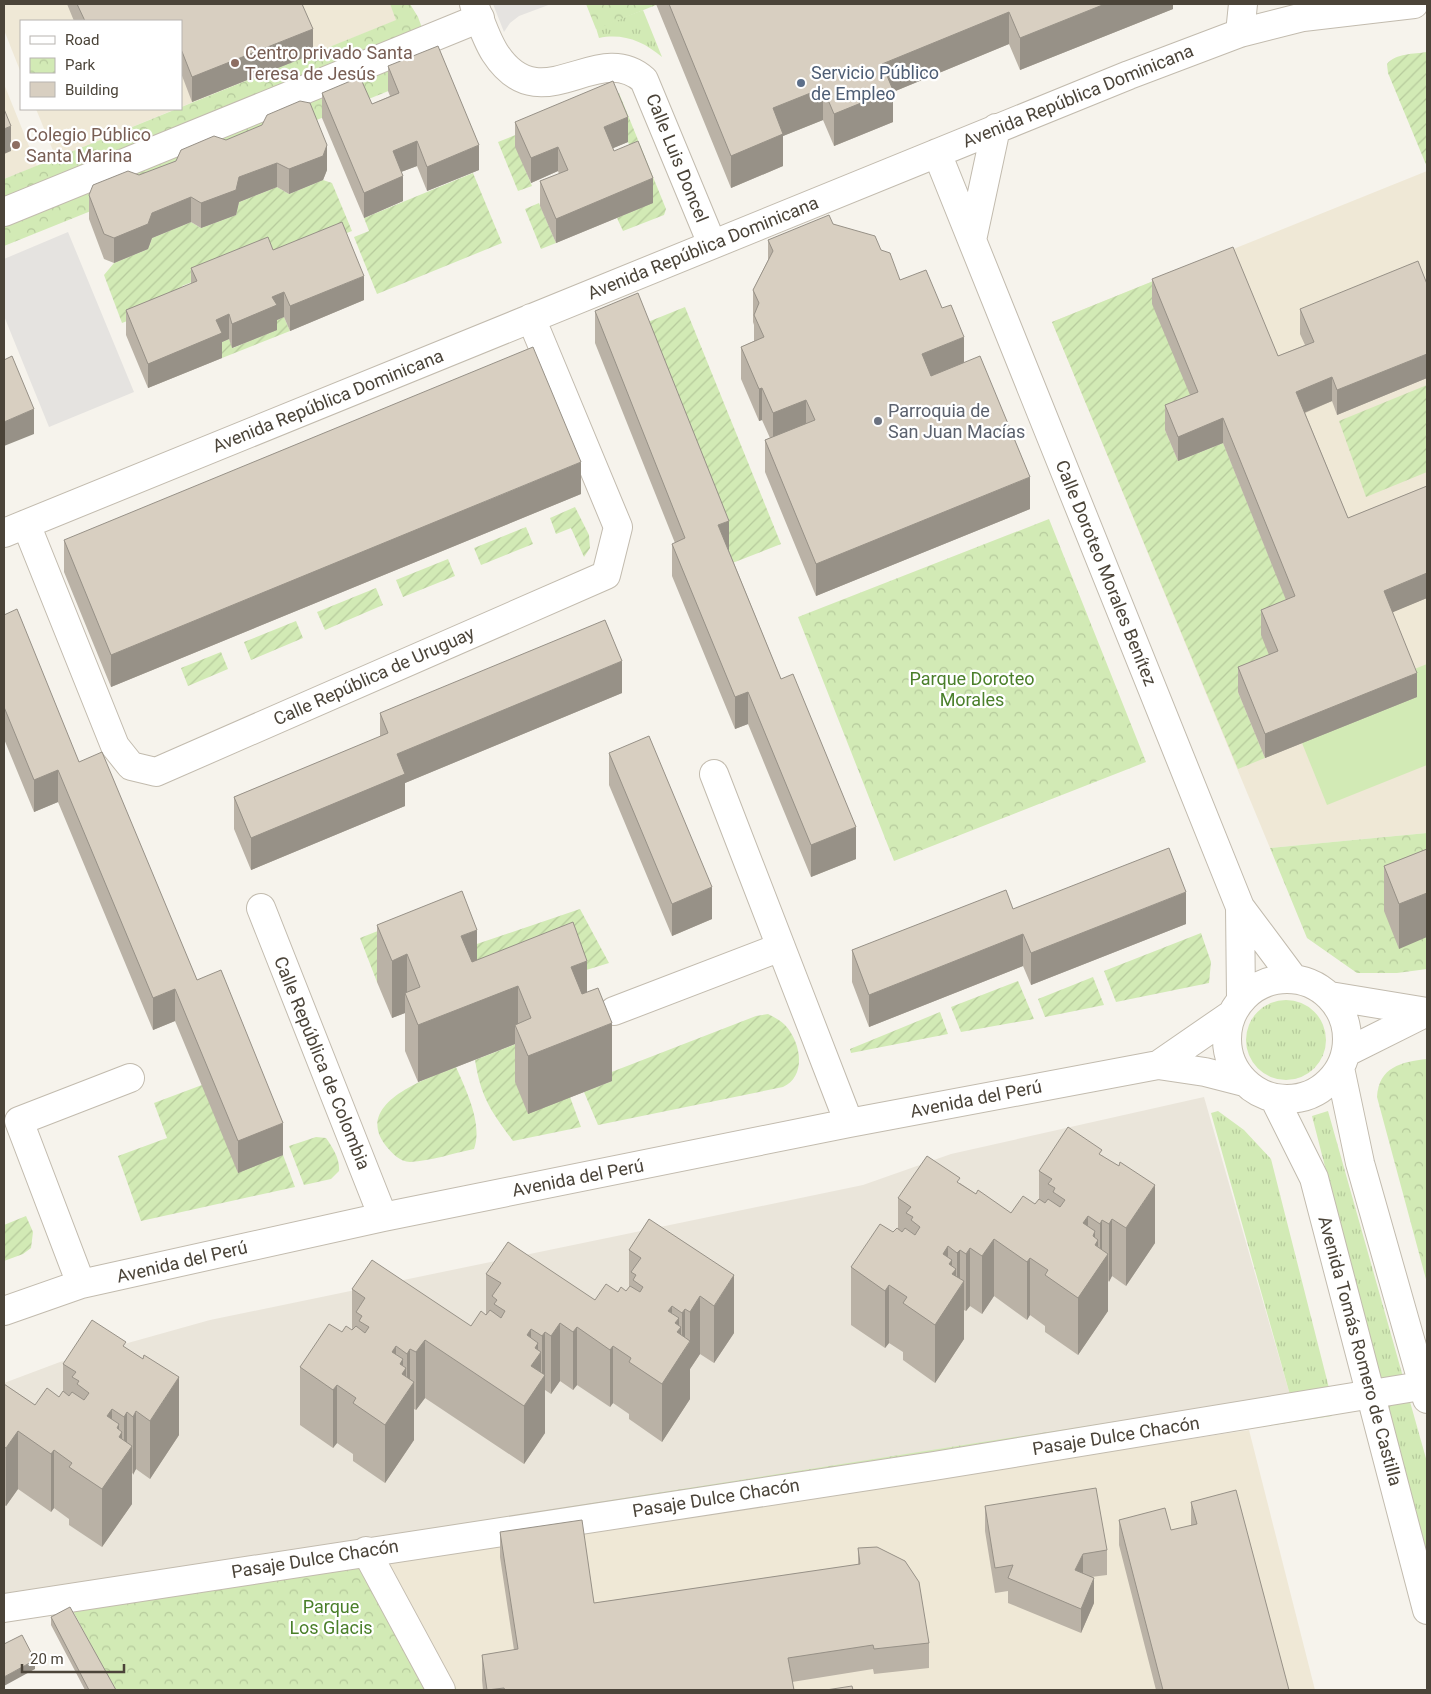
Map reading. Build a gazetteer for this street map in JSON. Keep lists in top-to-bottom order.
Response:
{
  "streets": {
    "street": [
      "Avenida República Dominicana",
      "Calle Luis Doncel",
      "Calle Doroteo Morales Benítez",
      "Calle República de Uruguay",
      "Calle República de Colombia",
      "Avenida del Perú",
      "Avenida Tomás Romero de Castilla",
      "Pasaje Dulce Chacón"
    ]
  },
  "crossings": [
    ["Avenida República Dominicana", "Calle Luis Doncel"],
    ["Avenida República Dominicana", "Calle Doroteo Morales Benítez"],
    ["Avenida República Dominicana", "Calle República de Uruguay"],
    ["Calle Doroteo Morales Benítez", "Avenida del Perú"],
    ["Calle Doroteo Morales Benítez", "Avenida Tomás Romero de Castilla"],
    ["Calle República de Colombia", "Avenida del Perú"],
    ["Avenida del Perú", "Avenida Tomás Romero de Castilla"],
    ["Avenida Tomás Romero de Castilla", "Pasaje Dulce Chacón"]
  ],
  "parks": ["Parque Doroteo Morales", "Parque Los Glacis"],
  "places": [
    "Centro privado Santa Teresa de Jesús",
    "Servicio Público de Empleo",
    "Colegio Público Santa Marina",
    "Parroquia de San Juan Macías"
  ],
  "legend": ["Road", "Park", "Building"],
  "scale_bar": "20 m"
}
